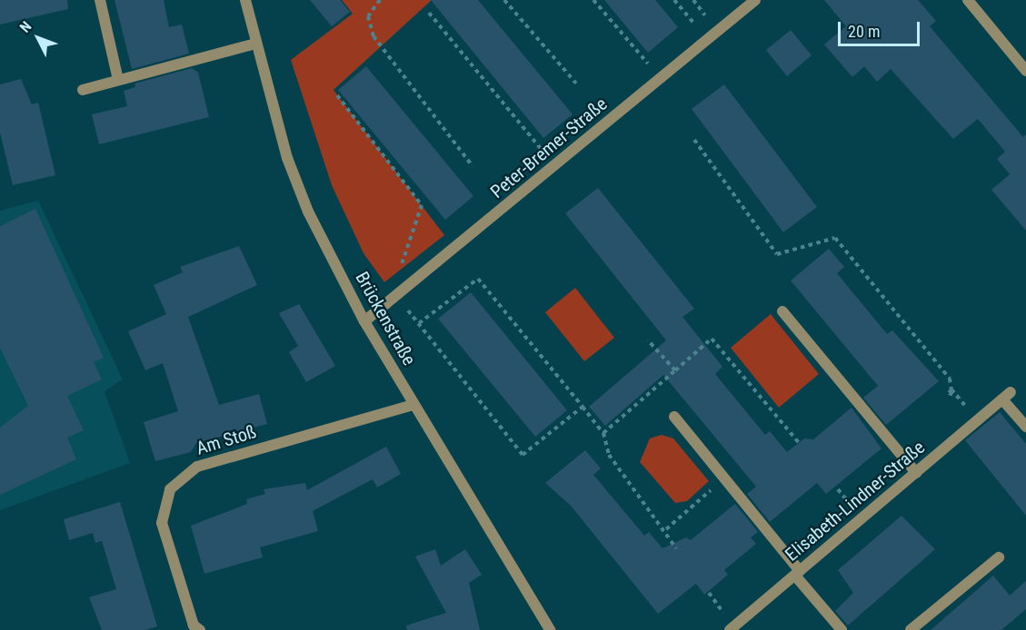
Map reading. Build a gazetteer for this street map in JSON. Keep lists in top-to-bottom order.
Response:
{
  "streets": {
    "street": [
      "Peter-Bremer-Straße",
      "Brückenstraße",
      "Am Stoß",
      "Elisabeth-Lindner-Straße"
    ]
  },
  "crossings": [
    ["Peter-Bremer-Straße", "Brückenstraße"],
    ["Brückenstraße", "Am Stoß"]
  ],
  "scale_bar": "20 m",
  "north": "top left"
}
